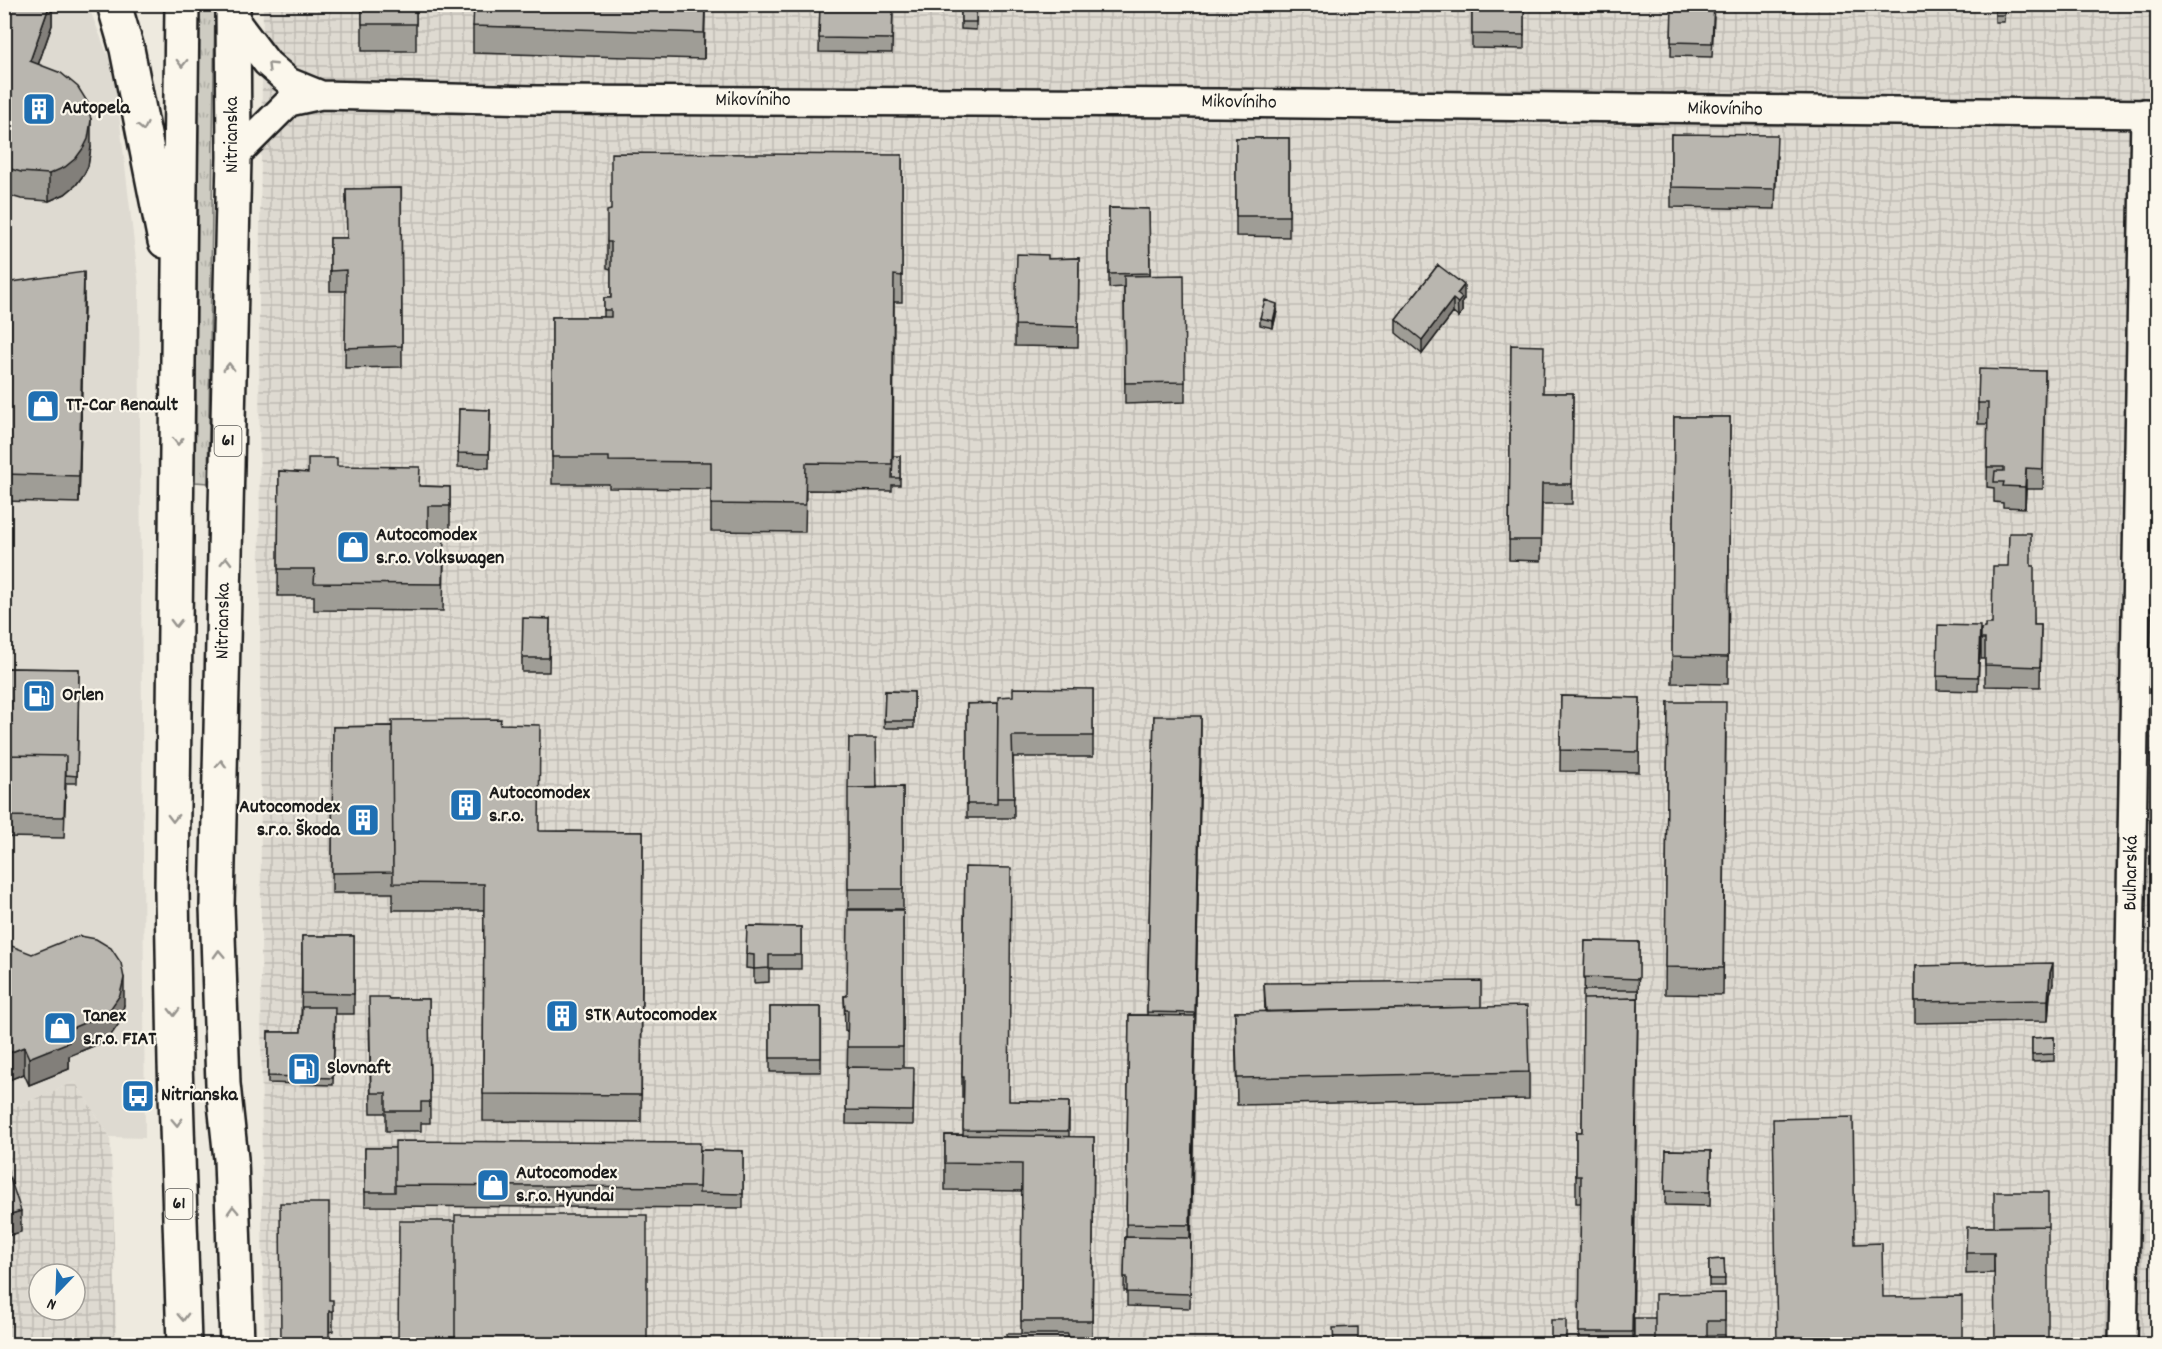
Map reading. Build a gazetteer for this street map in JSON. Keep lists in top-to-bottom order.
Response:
{
  "streets": {
    "main road": ["Nitrianska", "61"],
    "street": ["Mikovíniho", "Bulharská"]
  },
  "crossings": [
    ["Mikovíniho", "Bulharská"]
  ],
  "places": {
    "building": [
      "Autopela",
      "Autocomodex s.r.o.",
      "Autocomodex s.r.o. Škoda",
      "STK Autocomodex"
    ],
    "shop": [
      "TT-Car Renault",
      "Autocomodex s.r.o. Volkswagen",
      "Tanex s.r.o. FIAT",
      "Autocomodex s.r.o. Hyundai"
    ],
    "fuel station": ["Orlen", "Slovnaft"],
    "bus stop": ["Nitrianska"]
  },
  "north": "bottom left"
}
